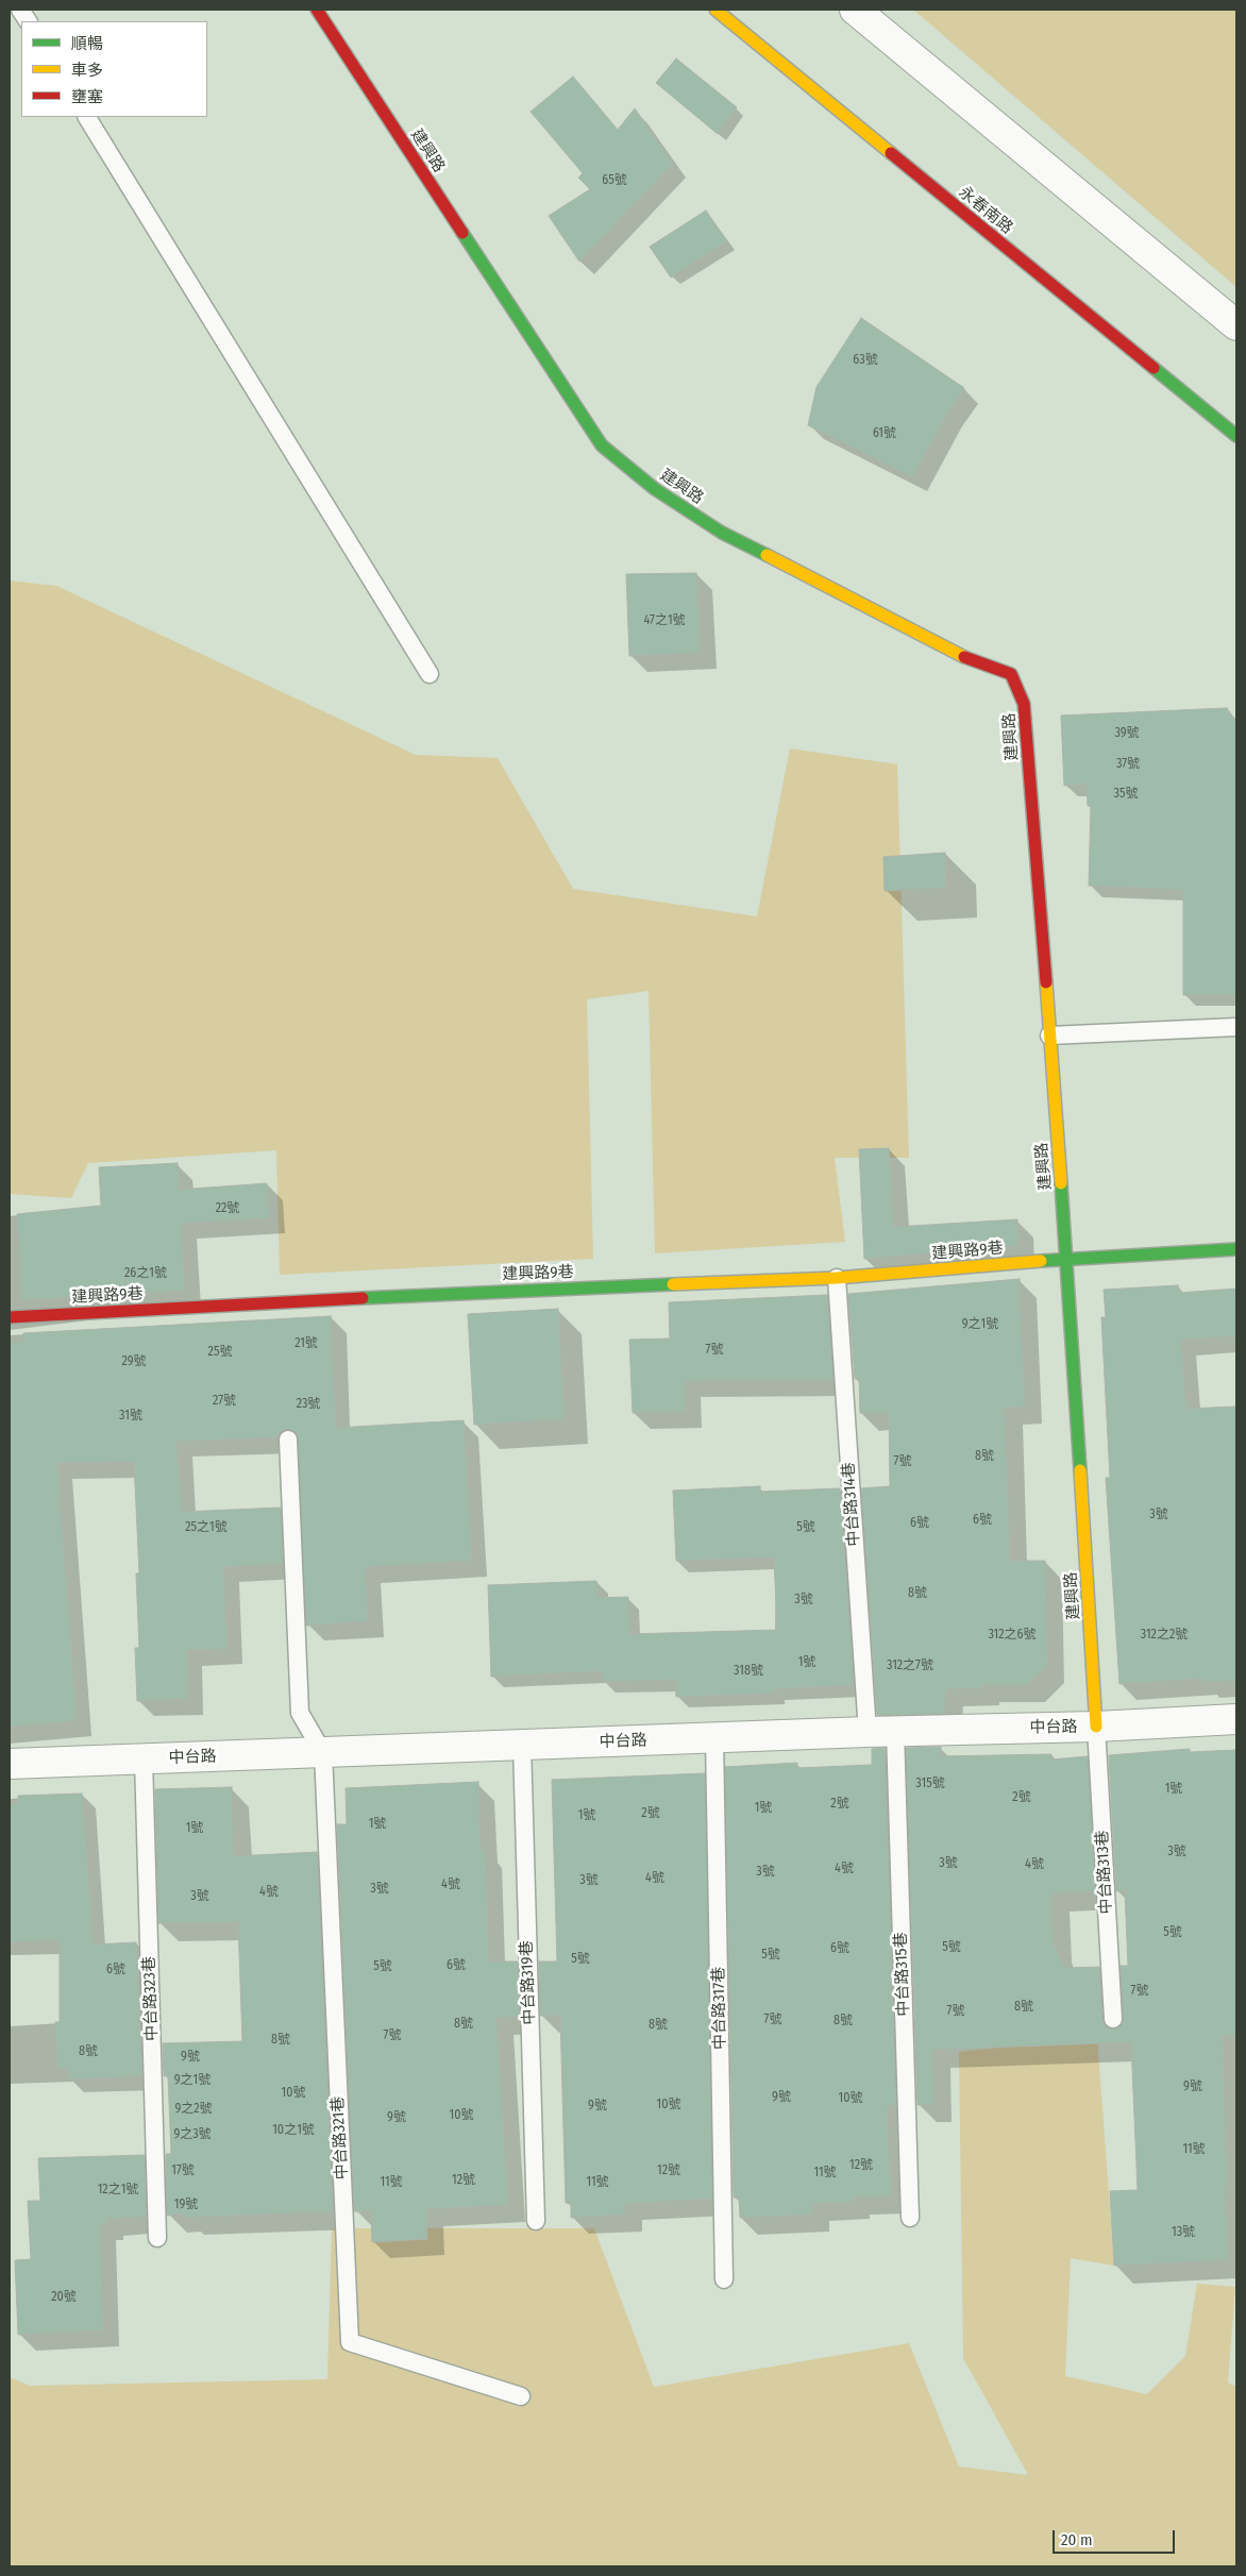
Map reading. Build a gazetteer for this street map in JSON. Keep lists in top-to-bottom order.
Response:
{
  "streets": {
    "street": [
      "建興路",
      "永春南路",
      "建興路9巷",
      "中台路"
    ],
    "lane": [
      "中台路314巷",
      "中台路313巷",
      "中台路315巷",
      "中台路319巷",
      "中台路323巷",
      "中台路317巷",
      "中台路321巷"
    ]
  },
  "crossings": [
    ["建興路", "建興路9巷"],
    ["建興路", "中台路"],
    ["建興路", "中台路313巷"],
    ["建興路9巷", "中台路314巷"],
    ["中台路314巷", "中台路"],
    ["中台路314巷", "中台路315巷"],
    ["中台路", "中台路313巷"],
    ["中台路", "中台路315巷"],
    ["中台路", "中台路319巷"],
    ["中台路", "中台路323巷"],
    ["中台路", "中台路317巷"],
    ["中台路", "中台路321巷"]
  ],
  "house_numbers": [
    "65號",
    "63號",
    "61號",
    "47之1號",
    "39號",
    "37號",
    "35號",
    "22號",
    "26之1號",
    "9之1號",
    "21號",
    "7號",
    "25號",
    "29號",
    "27號",
    "23號",
    "31號",
    "8號",
    "7號",
    "3號",
    "6號",
    "6號",
    "25之1號",
    "5號",
    "8號",
    "3號",
    "312之6號",
    "312之2號",
    "1號",
    "312之7號",
    "318號",
    "315號",
    "1號",
    "2號",
    "2號",
    "1號",
    "2號",
    "1號",
    "1號",
    "1號",
    "3號",
    "3號",
    "4號",
    "4號",
    "3號",
    "4號",
    "3號",
    "4號",
    "3號",
    "4號",
    "3號",
    "5號",
    "5號",
    "6號",
    "5號",
    "5號",
    "6號",
    "5號",
    "6號",
    "7號",
    "8號",
    "7號",
    "7號",
    "8號",
    "8號",
    "8號",
    "7號",
    "8號",
    "8號",
    "9號",
    "9之1號",
    "9號",
    "10號",
    "9號",
    "10號",
    "10號",
    "9號",
    "9之2號",
    "10號",
    "9號",
    "10之1號",
    "9之3號",
    "11號",
    "12號",
    "17號",
    "12號",
    "11號",
    "12號",
    "11號",
    "11號",
    "12之1號",
    "19號",
    "13號",
    "20號"
  ],
  "legend": ["順暢", "車多", "壅塞"],
  "scale_bar": "20 m"
}
